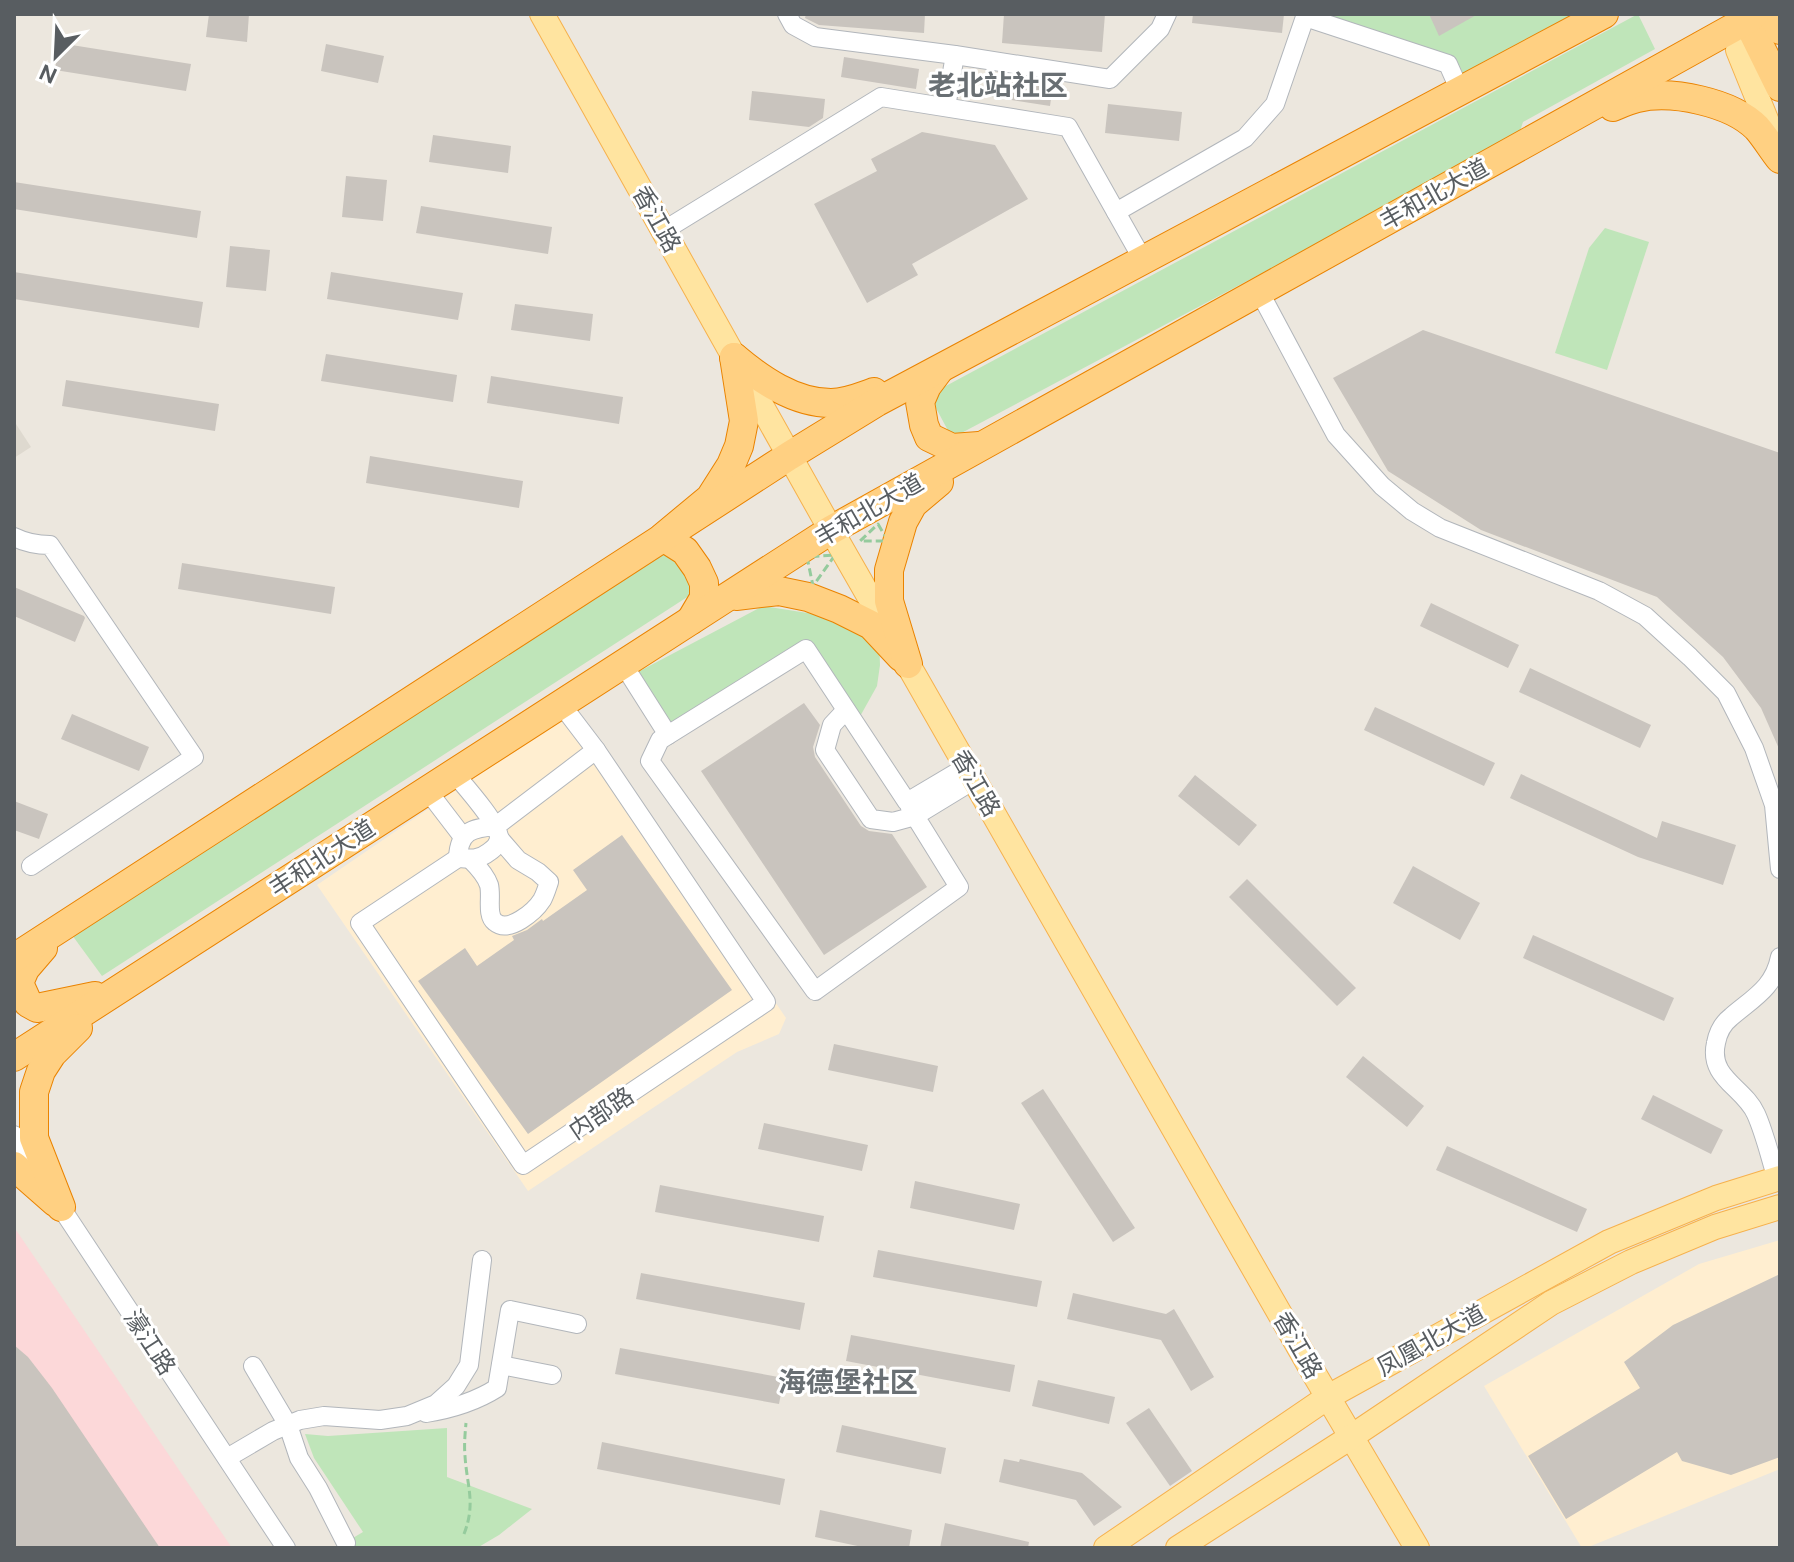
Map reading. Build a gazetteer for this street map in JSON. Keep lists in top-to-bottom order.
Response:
{
  "streets": {
    "highway": ["丰和北大道"],
    "main road": ["香江路", "凤凰北大道"],
    "street": ["内部路", "濠江路"]
  },
  "crossings": [
    ["丰和北大道", "香江路"],
    ["丰和北大道", "内部路"],
    ["香江路", "凤凰北大道"]
  ],
  "districts": ["老北站社区", "海德堡社区"],
  "north": "bottom left"
}
